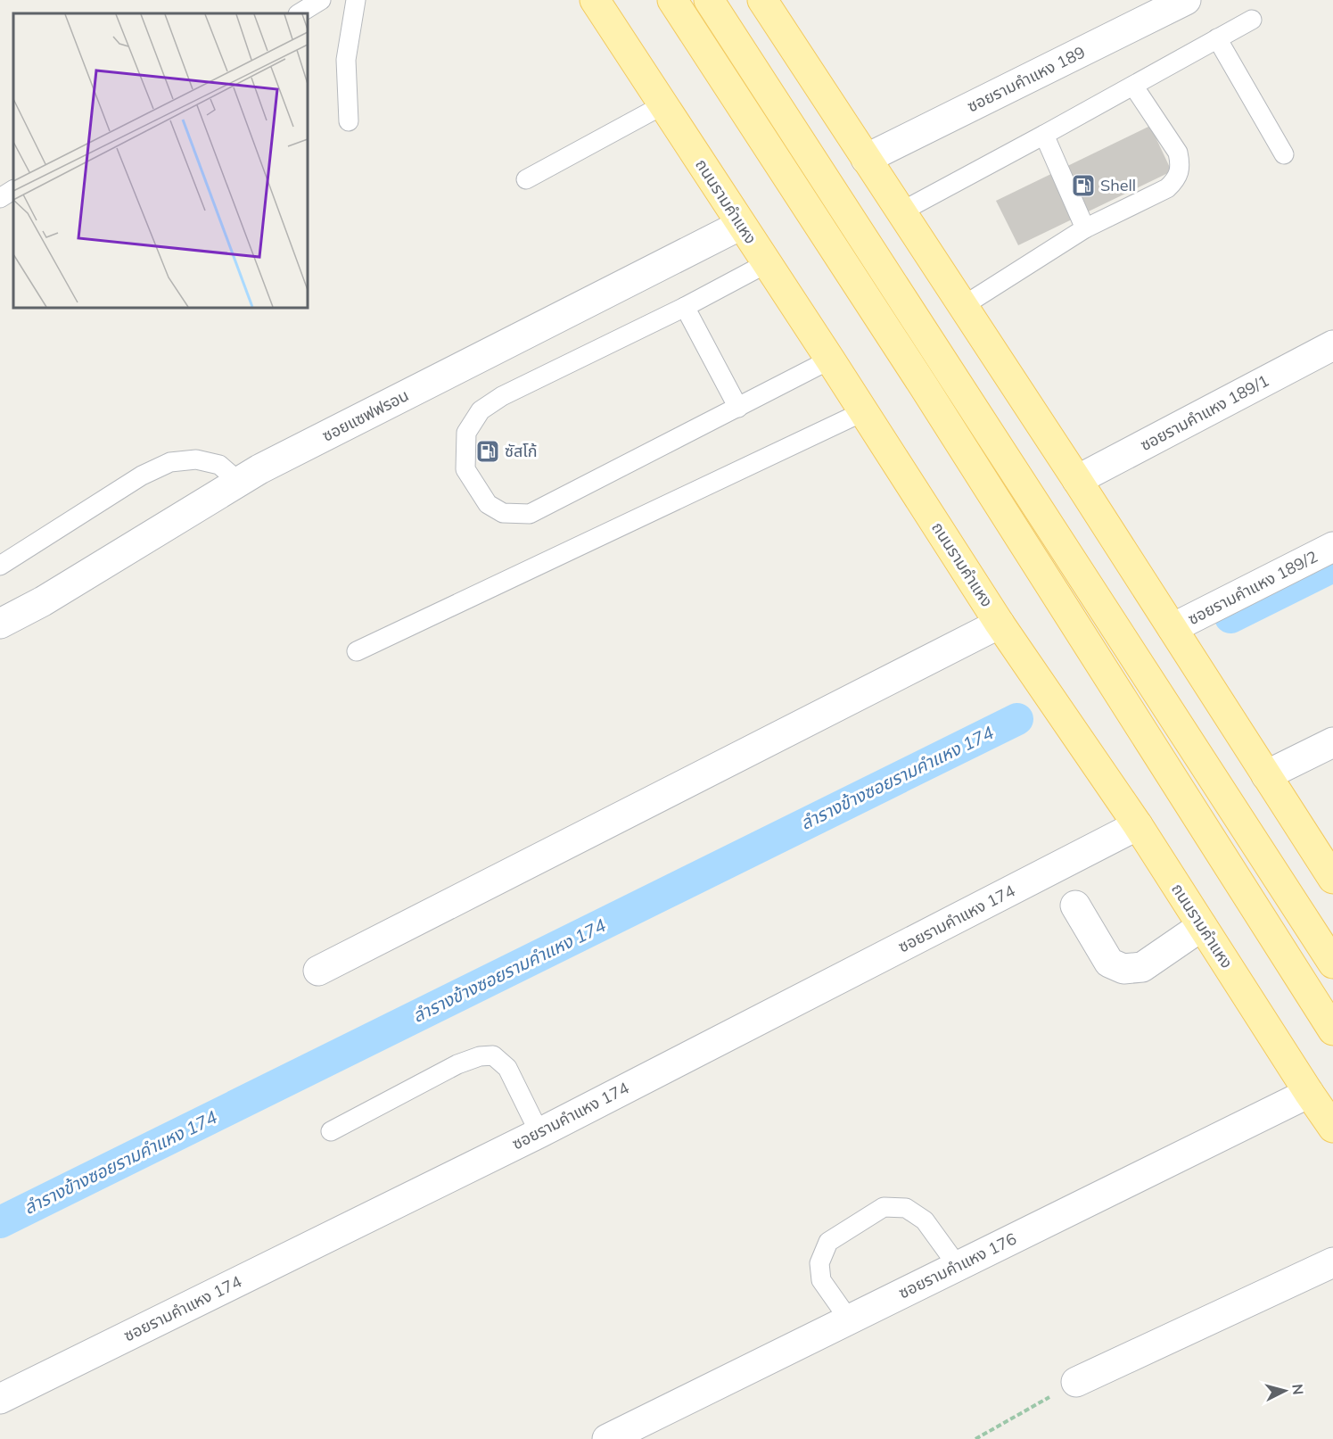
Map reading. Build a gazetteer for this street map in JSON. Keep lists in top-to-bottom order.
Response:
{
  "streets": {
    "main road": ["ถนนรามคำแหง"],
    "street": [
      "ซอยรามคำแหง 189",
      "ซอยรามคำแหง 189/1",
      "ซอยแซฟฟรอน",
      "ซอยรามคำแหง 189/2",
      "ซอยรามคำแหง 174",
      "ซอยรามคำแหง 176"
    ]
  },
  "crossings": [
    ["ถนนรามคำแหง", "ซอยแซฟฟรอน"],
    ["ถนนรามคำแหง", "ซอยรามคำแหง 174"],
    ["ถนนรามคำแหง", "ซอยรามคำแหง 176"]
  ],
  "water": ["ลำรางข้างซอยรามคำแหง 174"],
  "places": {
    "fuel station": ["Shell", "ซัสโก้"]
  },
  "north": "right"
}
